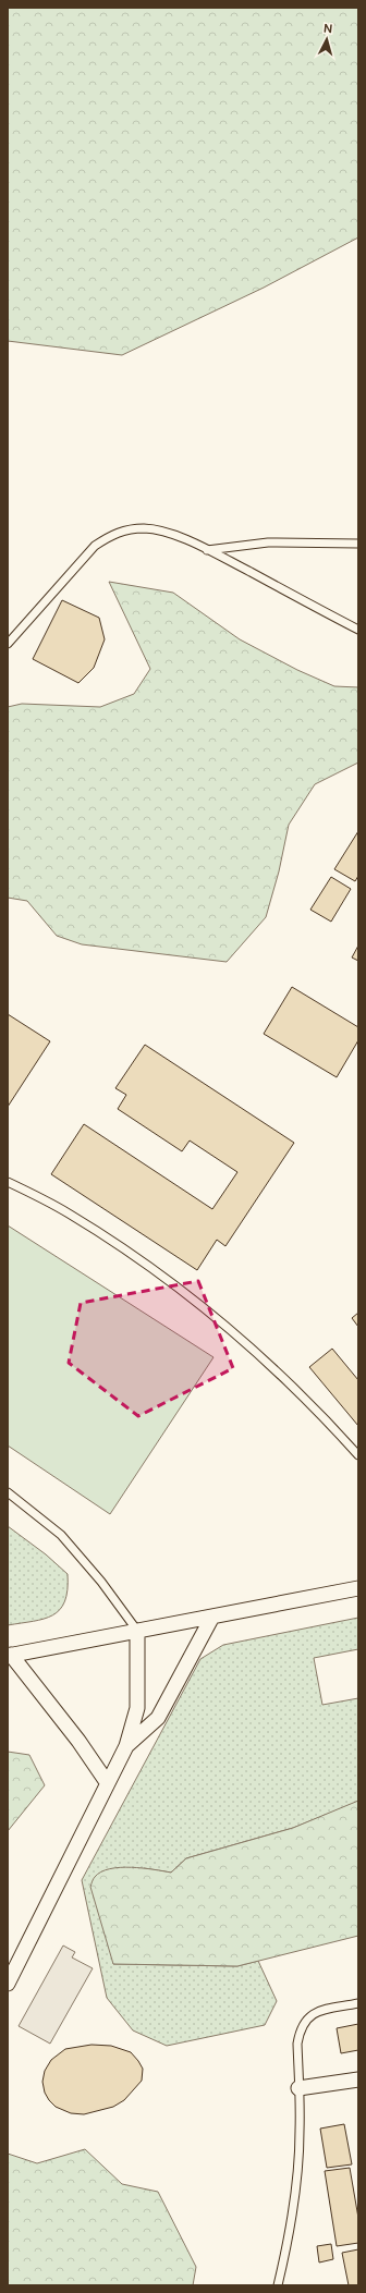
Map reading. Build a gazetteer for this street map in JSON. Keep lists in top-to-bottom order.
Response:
{
  "north": "top"
}
